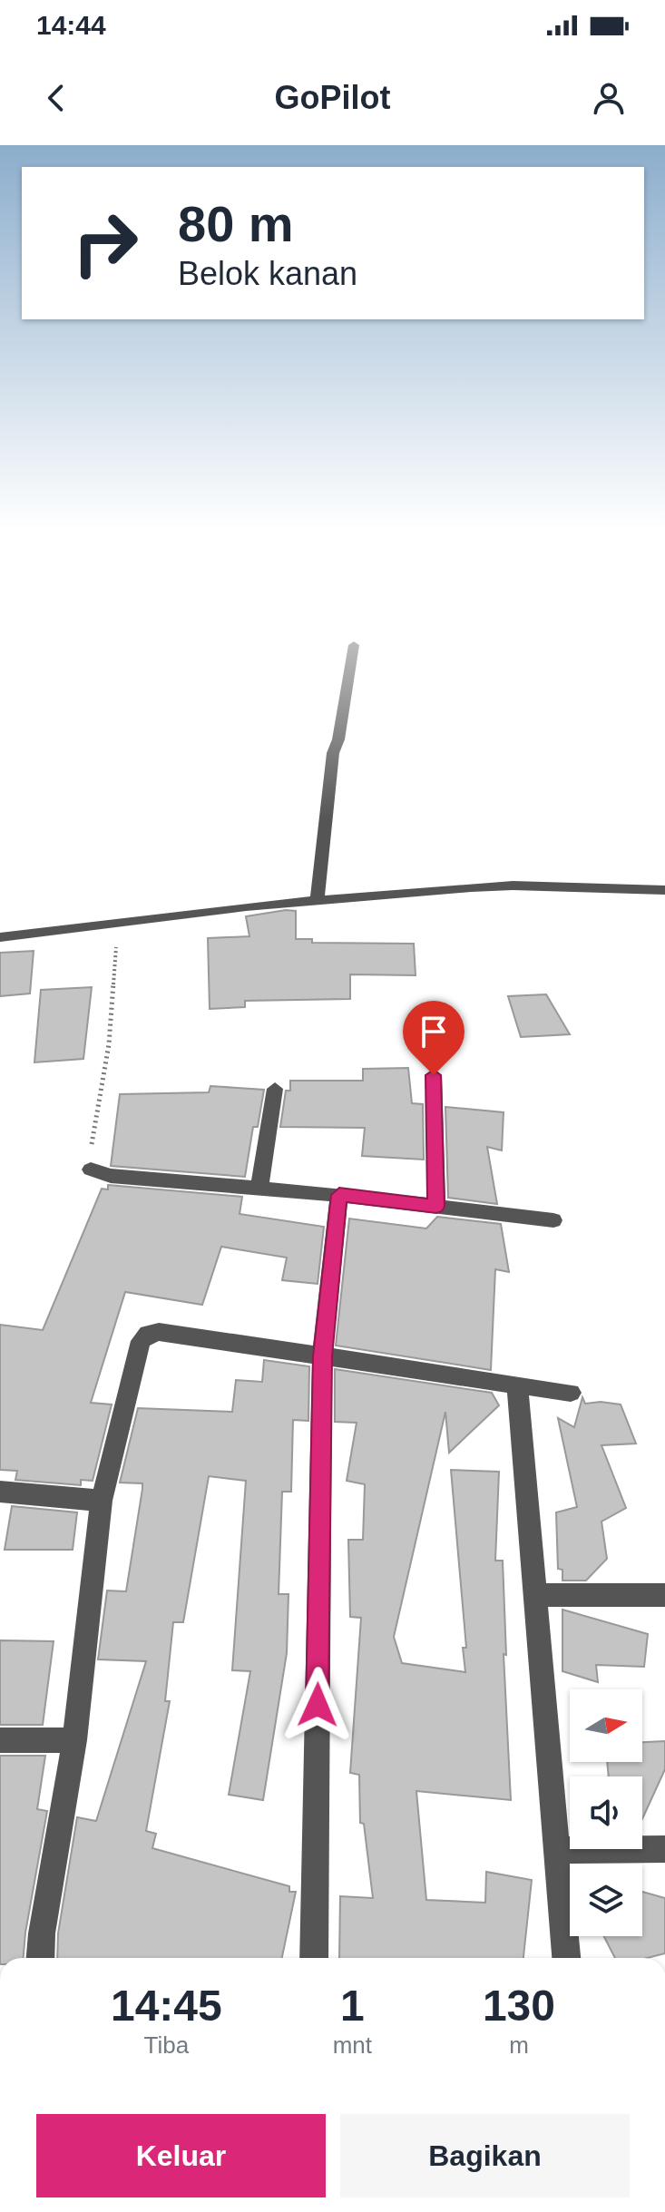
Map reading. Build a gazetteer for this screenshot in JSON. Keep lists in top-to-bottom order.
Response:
{
  "north": "right",
  "page": {
    "status": "14:44",
    "header": "GoPilot",
    "turn": ["80 m", "Belok kanan"],
    "eta": [
      "14:45",
      "Tiba",
      "1",
      "mnt",
      "130",
      "m"
    ],
    "buttons": ["Keluar", "Bagikan"]
  }
}
